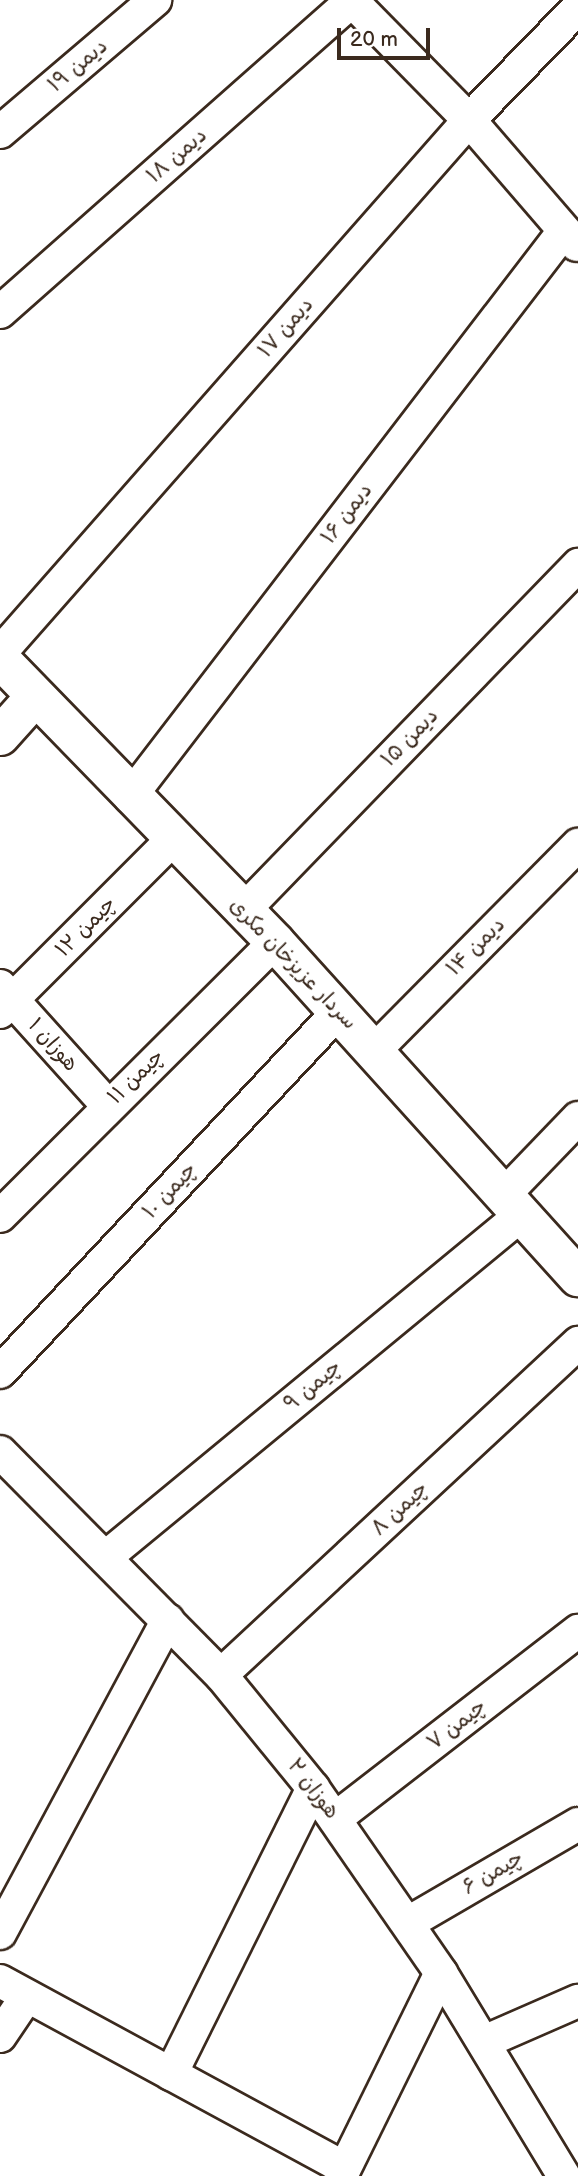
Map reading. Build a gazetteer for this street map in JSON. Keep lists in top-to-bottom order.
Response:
{
  "streets": {
    "street": [
      "دیمن ۱۹",
      "دیمن ۱۸",
      "دیمن ۱۷",
      "دیمن ۱۶",
      "دیمن ۱۵",
      "چیمن ۱۲",
      "دیمن ۱۴",
      "سردار عزیزخان مکری",
      "هوزان ۱",
      "چیمن ۱۱",
      "چیمن ۱۰",
      "چیمن ۹",
      "چیمن ۸",
      "چیمن ۷",
      "هوزان ۲",
      "چیمن ۶"
    ]
  },
  "crossings": [
    ["دیمن ۱۶", "سردار عزیزخان مکری"],
    ["دیمن ۱۵", "سردار عزیزخان مکری"],
    ["چیمن ۱۲", "سردار عزیزخان مکری"],
    ["چیمن ۱۲", "هوزان ۱"],
    ["دیمن ۱۴", "سردار عزیزخان مکری"],
    ["سردار عزیزخان مکری", "چیمن ۱۱"],
    ["سردار عزیزخان مکری", "چیمن ۱۰"],
    ["سردار عزیزخان مکری", "چیمن ۹"],
    ["هوزان ۱", "چیمن ۱۱"],
    ["چیمن ۹", "هوزان ۲"],
    ["چیمن ۸", "هوزان ۲"],
    ["چیمن ۷", "هوزان ۲"],
    ["هوزان ۲", "چیمن ۶"]
  ],
  "scale_bar": "20 m"
}
